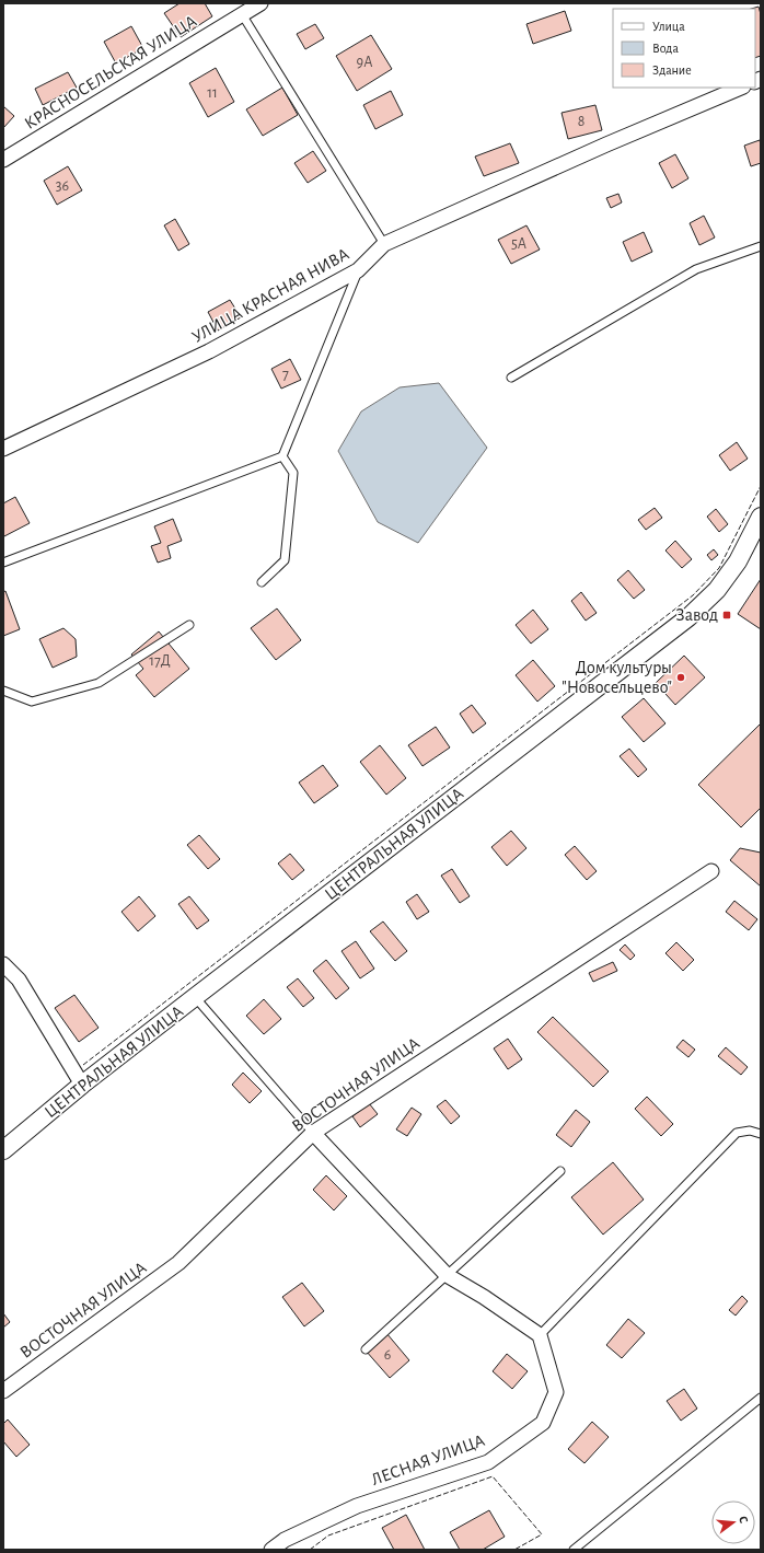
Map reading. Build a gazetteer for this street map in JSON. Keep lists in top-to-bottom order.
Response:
{
  "streets": {
    "street": [
      "КРАСНОСЕЛЬСКАЯ УЛИЦА",
      "УЛИЦА КРАСНАЯ НИВА",
      "ЦЕНТРАЛЬНАЯ УЛИЦА",
      "ВОСТОЧНАЯ УЛИЦА",
      "ЛЕСНАЯ УЛИЦА"
    ]
  },
  "places": {
    "transit": ["Завод"],
    "other": ["Дом культуры \"Новосельцево\""]
  },
  "house_numbers": [
    "9А",
    "11",
    "8",
    "36",
    "5А",
    "7",
    "17Д",
    "6"
  ],
  "legend": ["Улица", "Вода", "Здание"],
  "north": "right"
}
